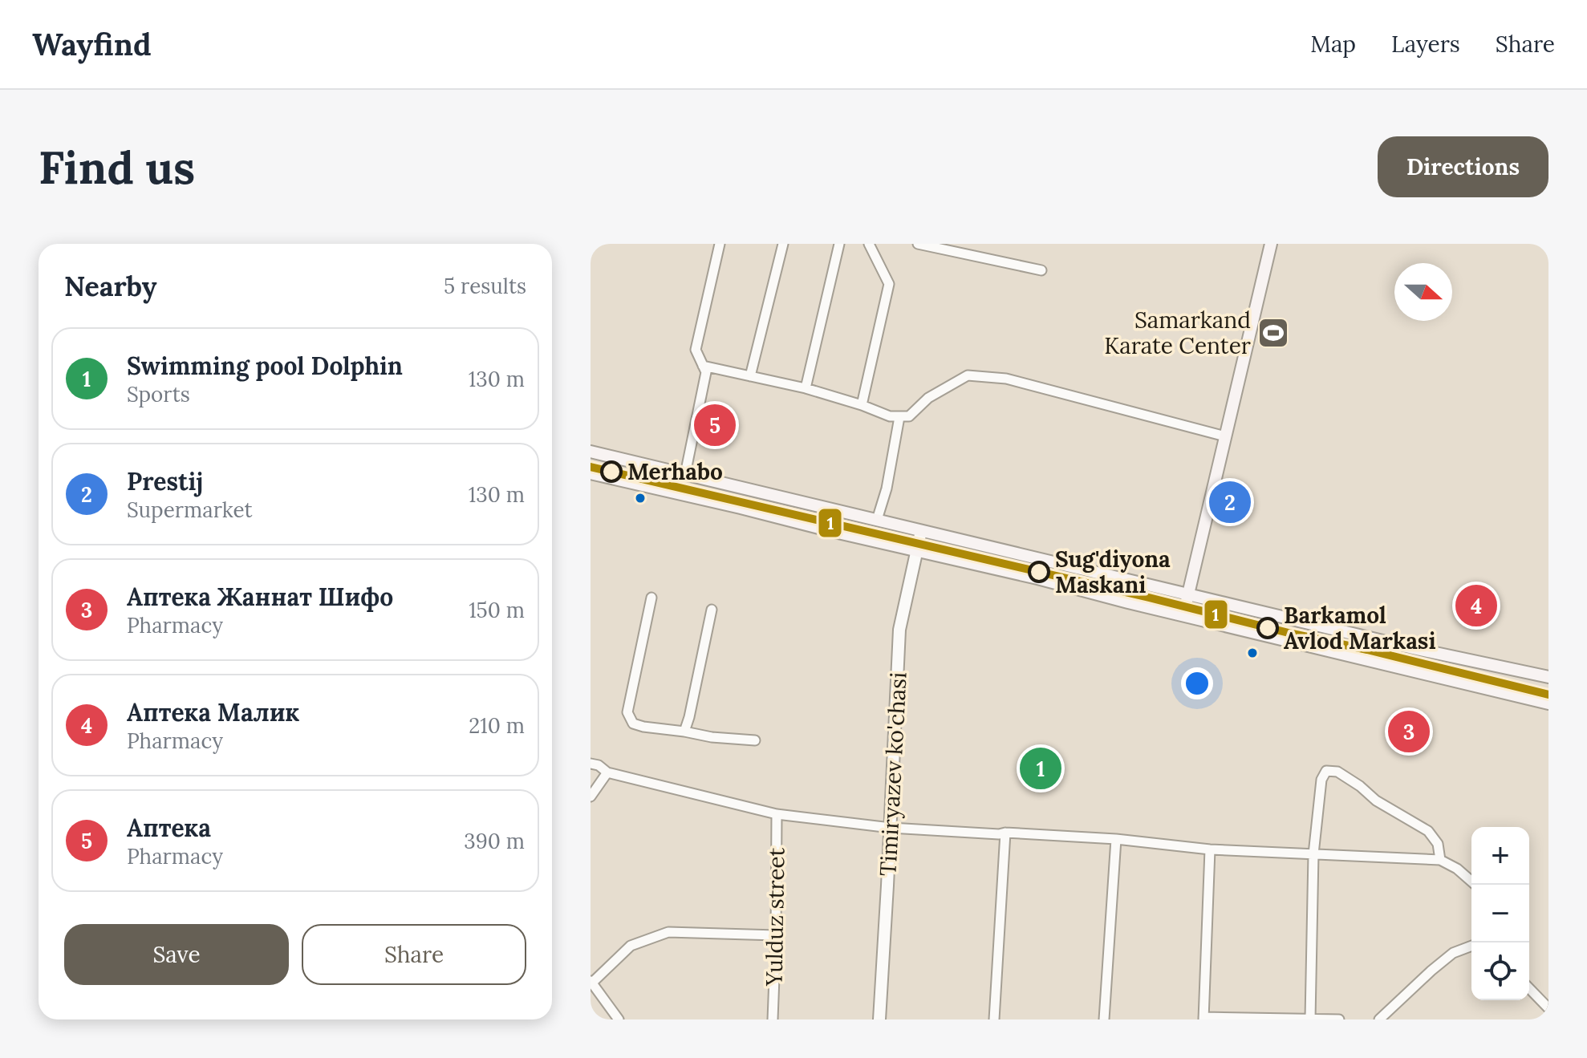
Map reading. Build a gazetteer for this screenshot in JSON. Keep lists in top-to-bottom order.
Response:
{
  "streets": {
    "street": ["Timiryazev ko'chasi", "Yulduz street"]
  },
  "places": {
    "sports": ["Samarkand Karate Center"],
    "other": ["Merhabo", "Sug'diyona Maskani", "Barkamol Avlod Markasi"]
  },
  "lines": ["transit line 1"],
  "north": "right",
  "page": {
    "header": "Wayfind",
    "nav": ["Map", "Layers", "Share"],
    "buttons": [
      "Directions",
      ["Save", "Share"]
    ],
    "title": "Find us",
    "heading": ["Nearby", "5 results"],
    "list": [
      {
        "mark": "1",
        "name": "Swimming pool Dolphin",
        "note": "Sports",
        "value": "130 m"
      },
      {
        "mark": "2",
        "name": "Prestij",
        "note": "Supermarket",
        "value": "130 m"
      },
      {
        "mark": "3",
        "name": "Аптека Жаннат Шифо",
        "note": "Pharmacy",
        "value": "150 m"
      },
      {
        "mark": "4",
        "name": "Аптека Малик",
        "note": "Pharmacy",
        "value": "210 m"
      },
      {
        "mark": "5",
        "name": "Аптека",
        "note": "Pharmacy",
        "value": "390 m"
      }
    ],
    "pins": [
      "5",
      "2",
      "4",
      "3",
      "1"
    ],
    "map_buttons": ["+", "−"]
  }
}
